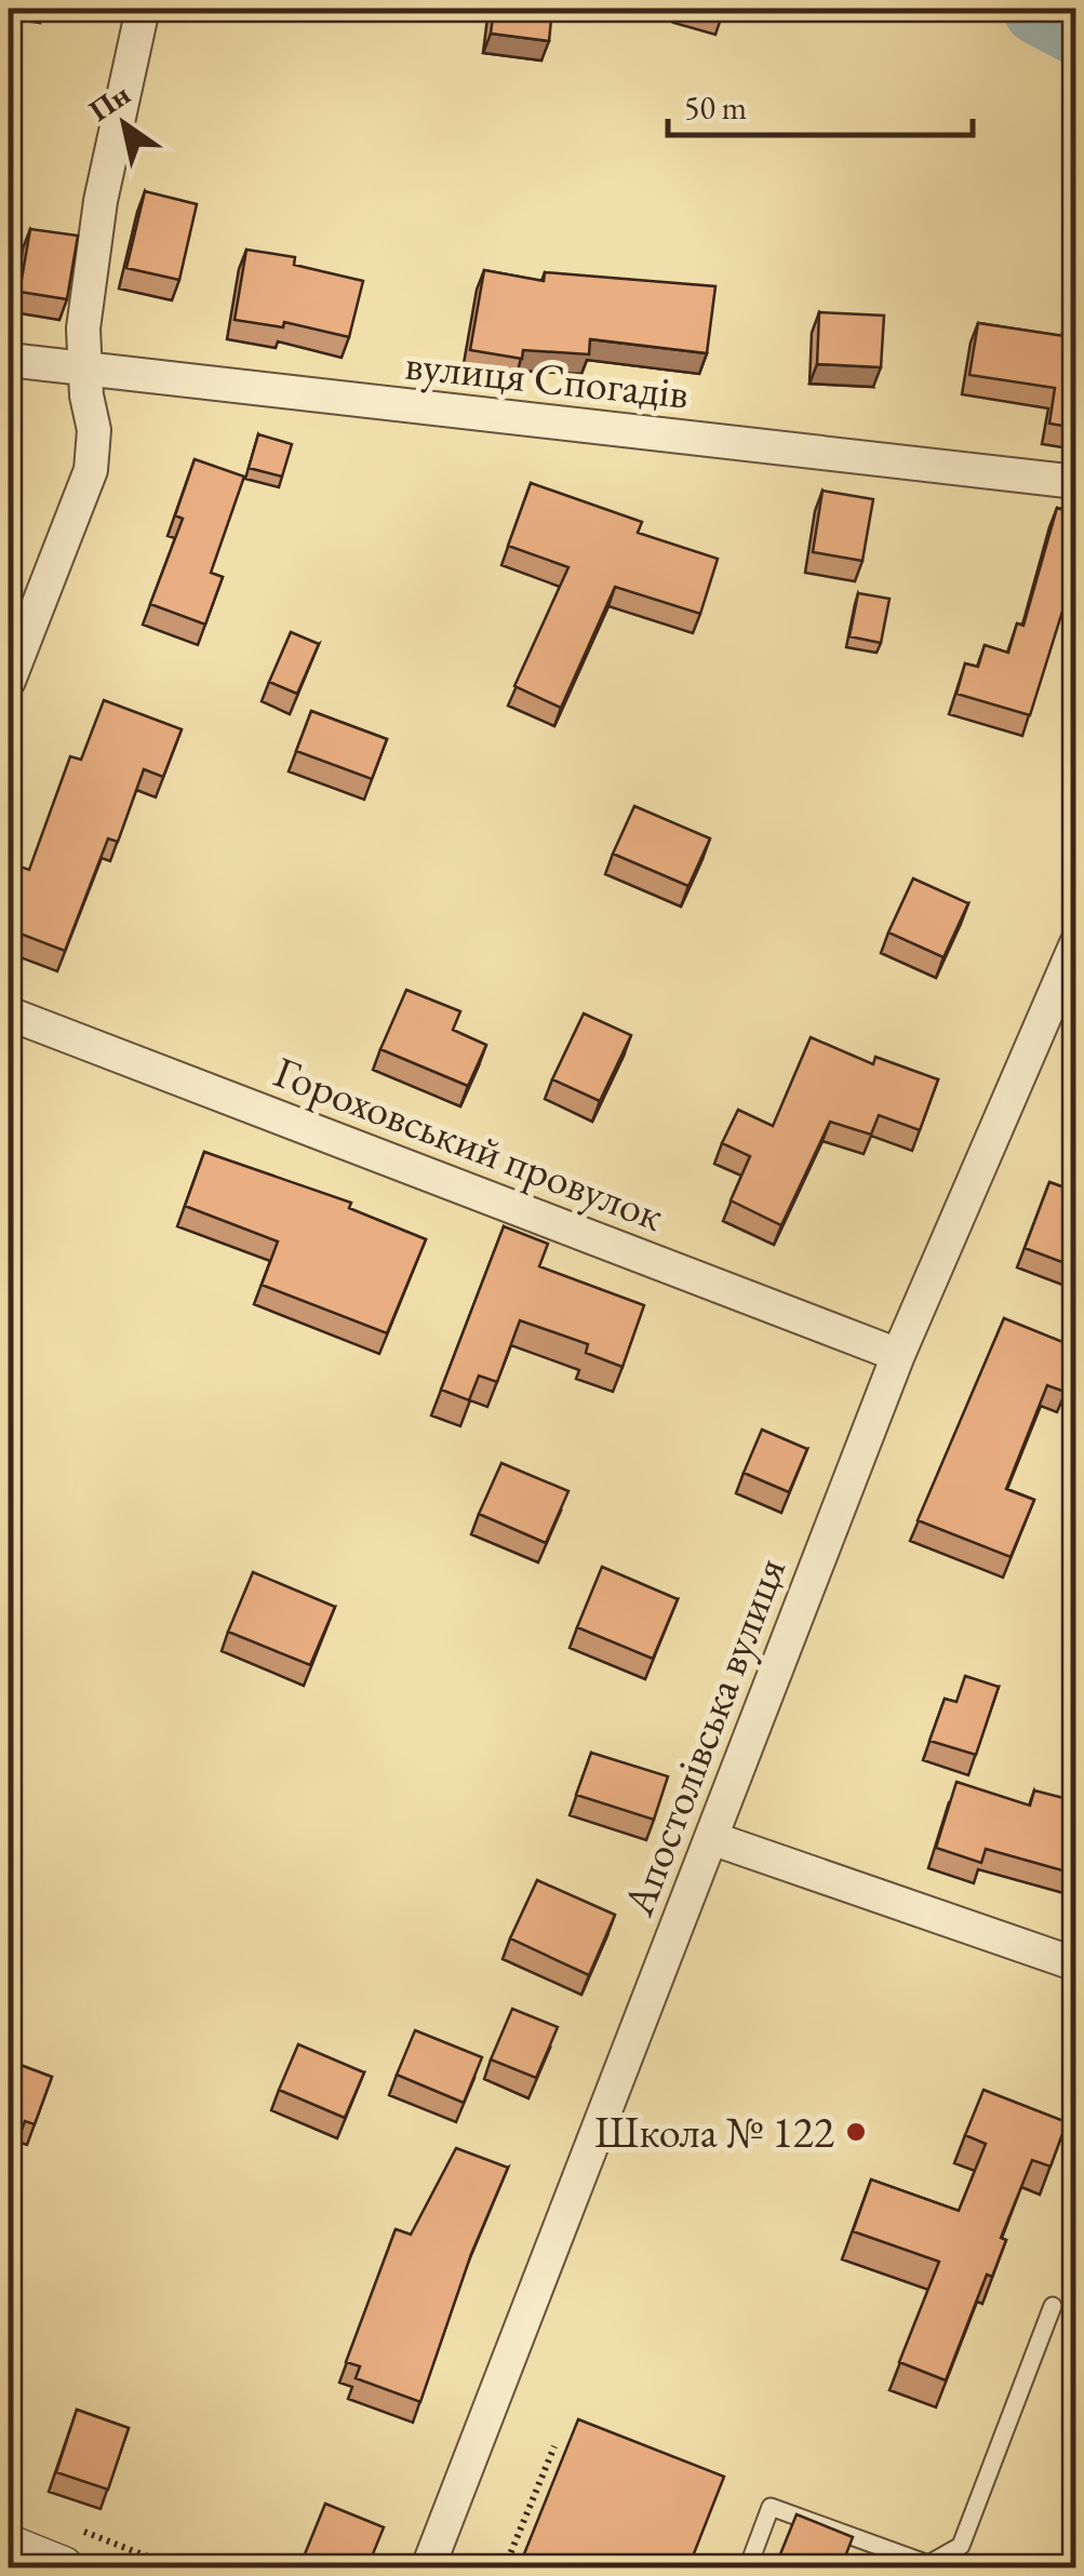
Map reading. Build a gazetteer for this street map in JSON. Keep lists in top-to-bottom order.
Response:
{
  "streets": {
    "street": ["вулиця Спогадів", "Гороховський провулок", "Апостолівська вулиця"]
  },
  "crossings": [
    ["Гороховський провулок", "Апостолівська вулиця"]
  ],
  "places": ["Школа № 122"],
  "scale_bar": "50 m",
  "north": "top left"
}
